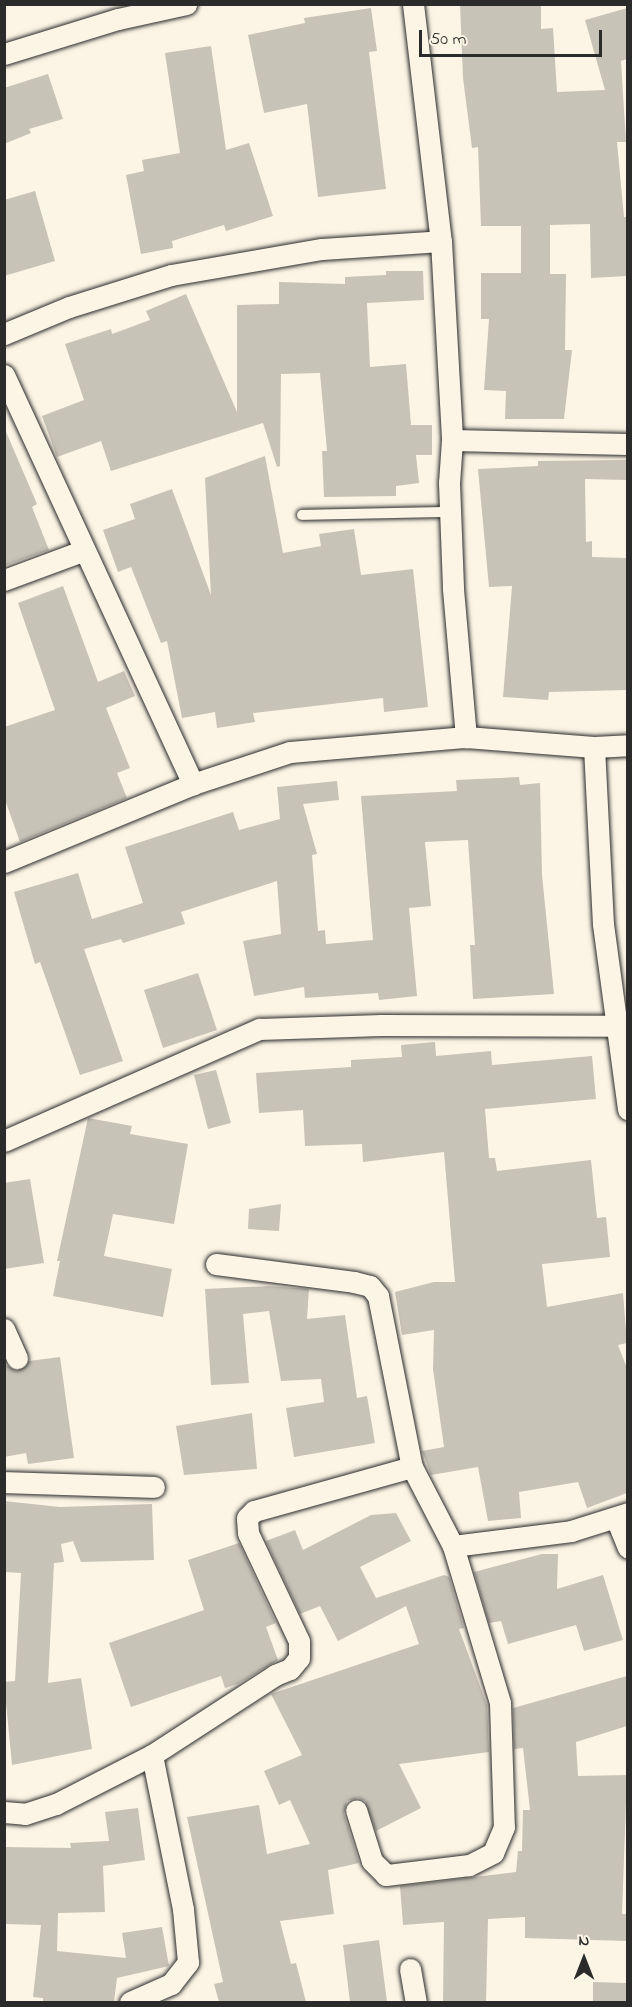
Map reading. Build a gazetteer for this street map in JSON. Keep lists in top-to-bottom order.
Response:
{
  "scale_bar": "50 m",
  "north": "top"
}
